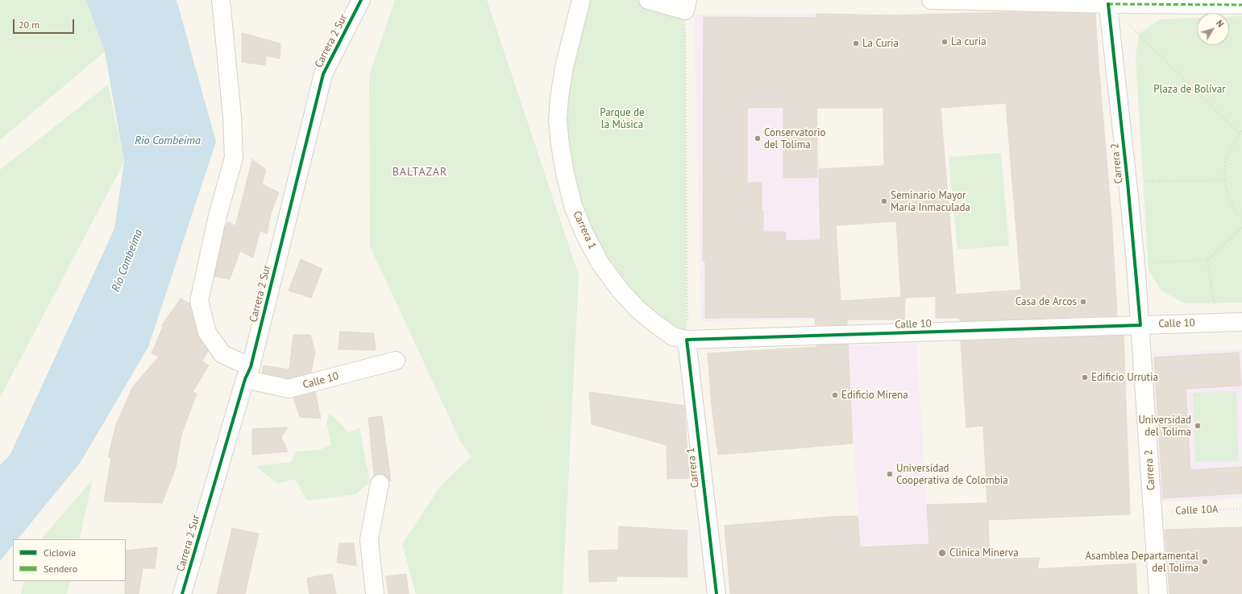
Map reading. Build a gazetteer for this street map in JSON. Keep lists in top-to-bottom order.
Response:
{
  "streets": {
    "street": [
      "Carrera 2 Sur",
      "Carrera 2",
      "Carrera 1",
      "Calle 10"
    ],
    "path": ["Calle 10A"]
  },
  "crossings": [
    ["Carrera 2 Sur", "Calle 10"],
    ["Carrera 2", "Calle 10"],
    ["Carrera 2", "Calle 10A"],
    ["Carrera 1", "Calle 10"]
  ],
  "districts": ["BALTAZAR"],
  "water": ["Rio Combeima", "Río Combeima"],
  "parks": ["Plaza de Bolívar", "Parque de la Música"],
  "places": [
    "La curia",
    "La Curia",
    "Conservatorio del Tolima",
    "Seminario Mayor María Inmaculada",
    "Casa de Arcos",
    "Edificio Urrutia",
    "Edificio Mirena",
    "Universidad del Tolima",
    "Universidad Cooperativa de Colombia",
    "Clinica Minerva",
    "Asamblea Departamental del Tolima"
  ],
  "legend": ["Ciclovía", "Sendero"],
  "scale_bar": "20 m",
  "north": "top right"
}
